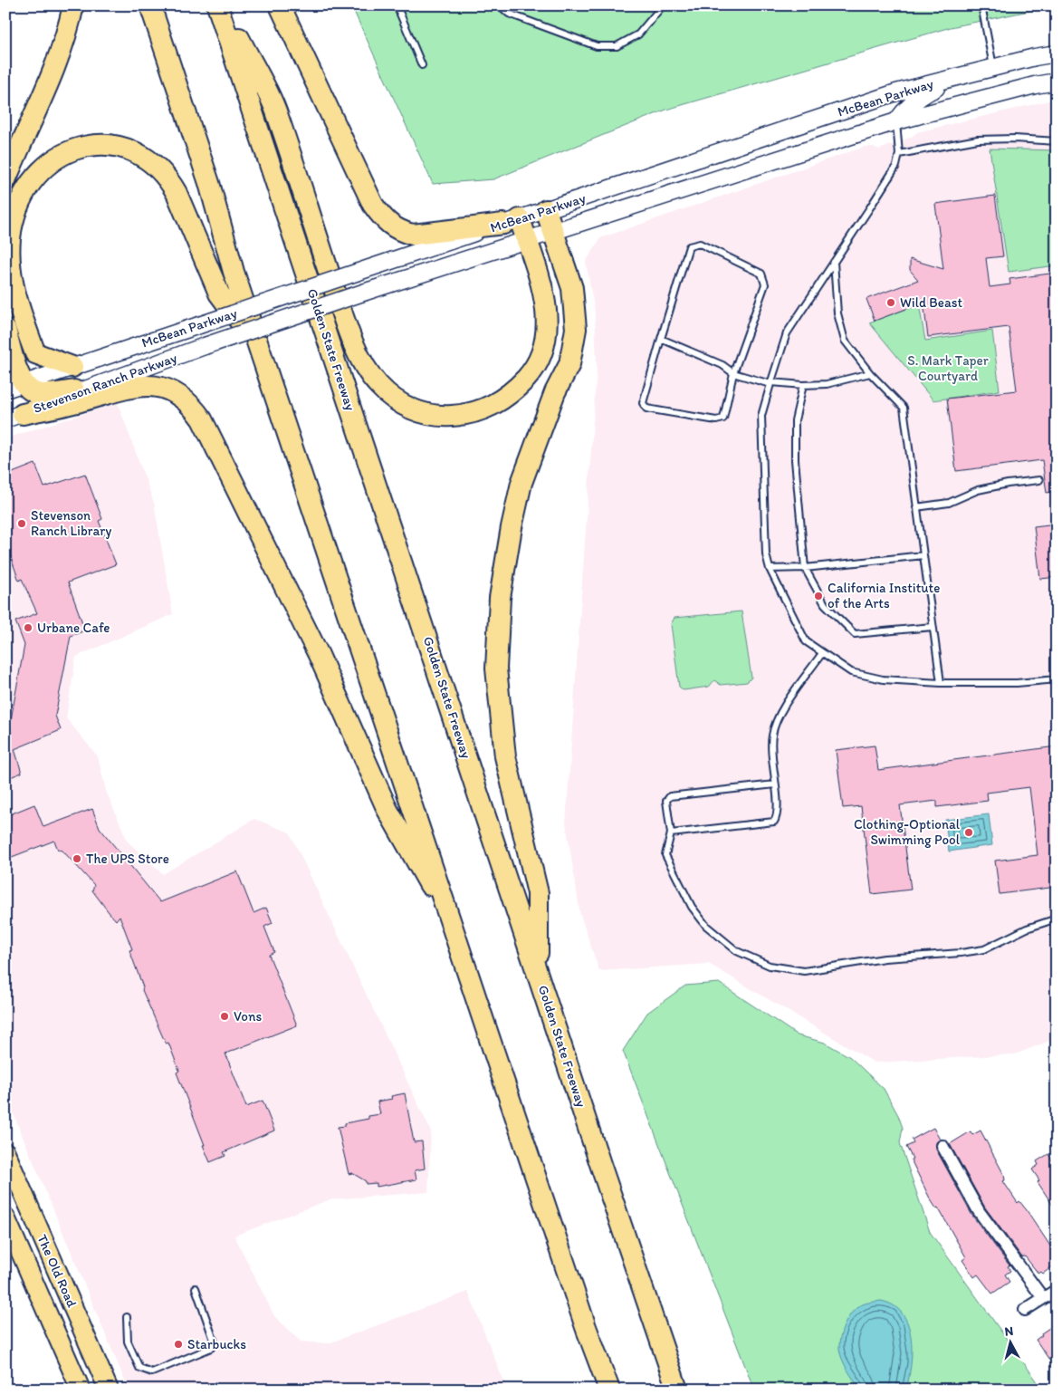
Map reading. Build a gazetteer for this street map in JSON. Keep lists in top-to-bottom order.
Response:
{
  "streets": {
    "highway": ["Golden State Freeway"],
    "main road": ["McBean Parkway", "Stevenson Ranch Parkway", "The Old Road"]
  },
  "crossings": [
    ["McBean Parkway", "Stevenson Ranch Parkway"]
  ],
  "parks": ["S. Mark Taper Courtyard"],
  "places": [
    "Wild Beast",
    "Stevenson Ranch Library",
    "California Institute of the Arts",
    "Urbane Cafe",
    "Clothing-Optional Swimming Pool",
    "The UPS Store",
    "Vons",
    "Starbucks"
  ],
  "north": "top"
}
